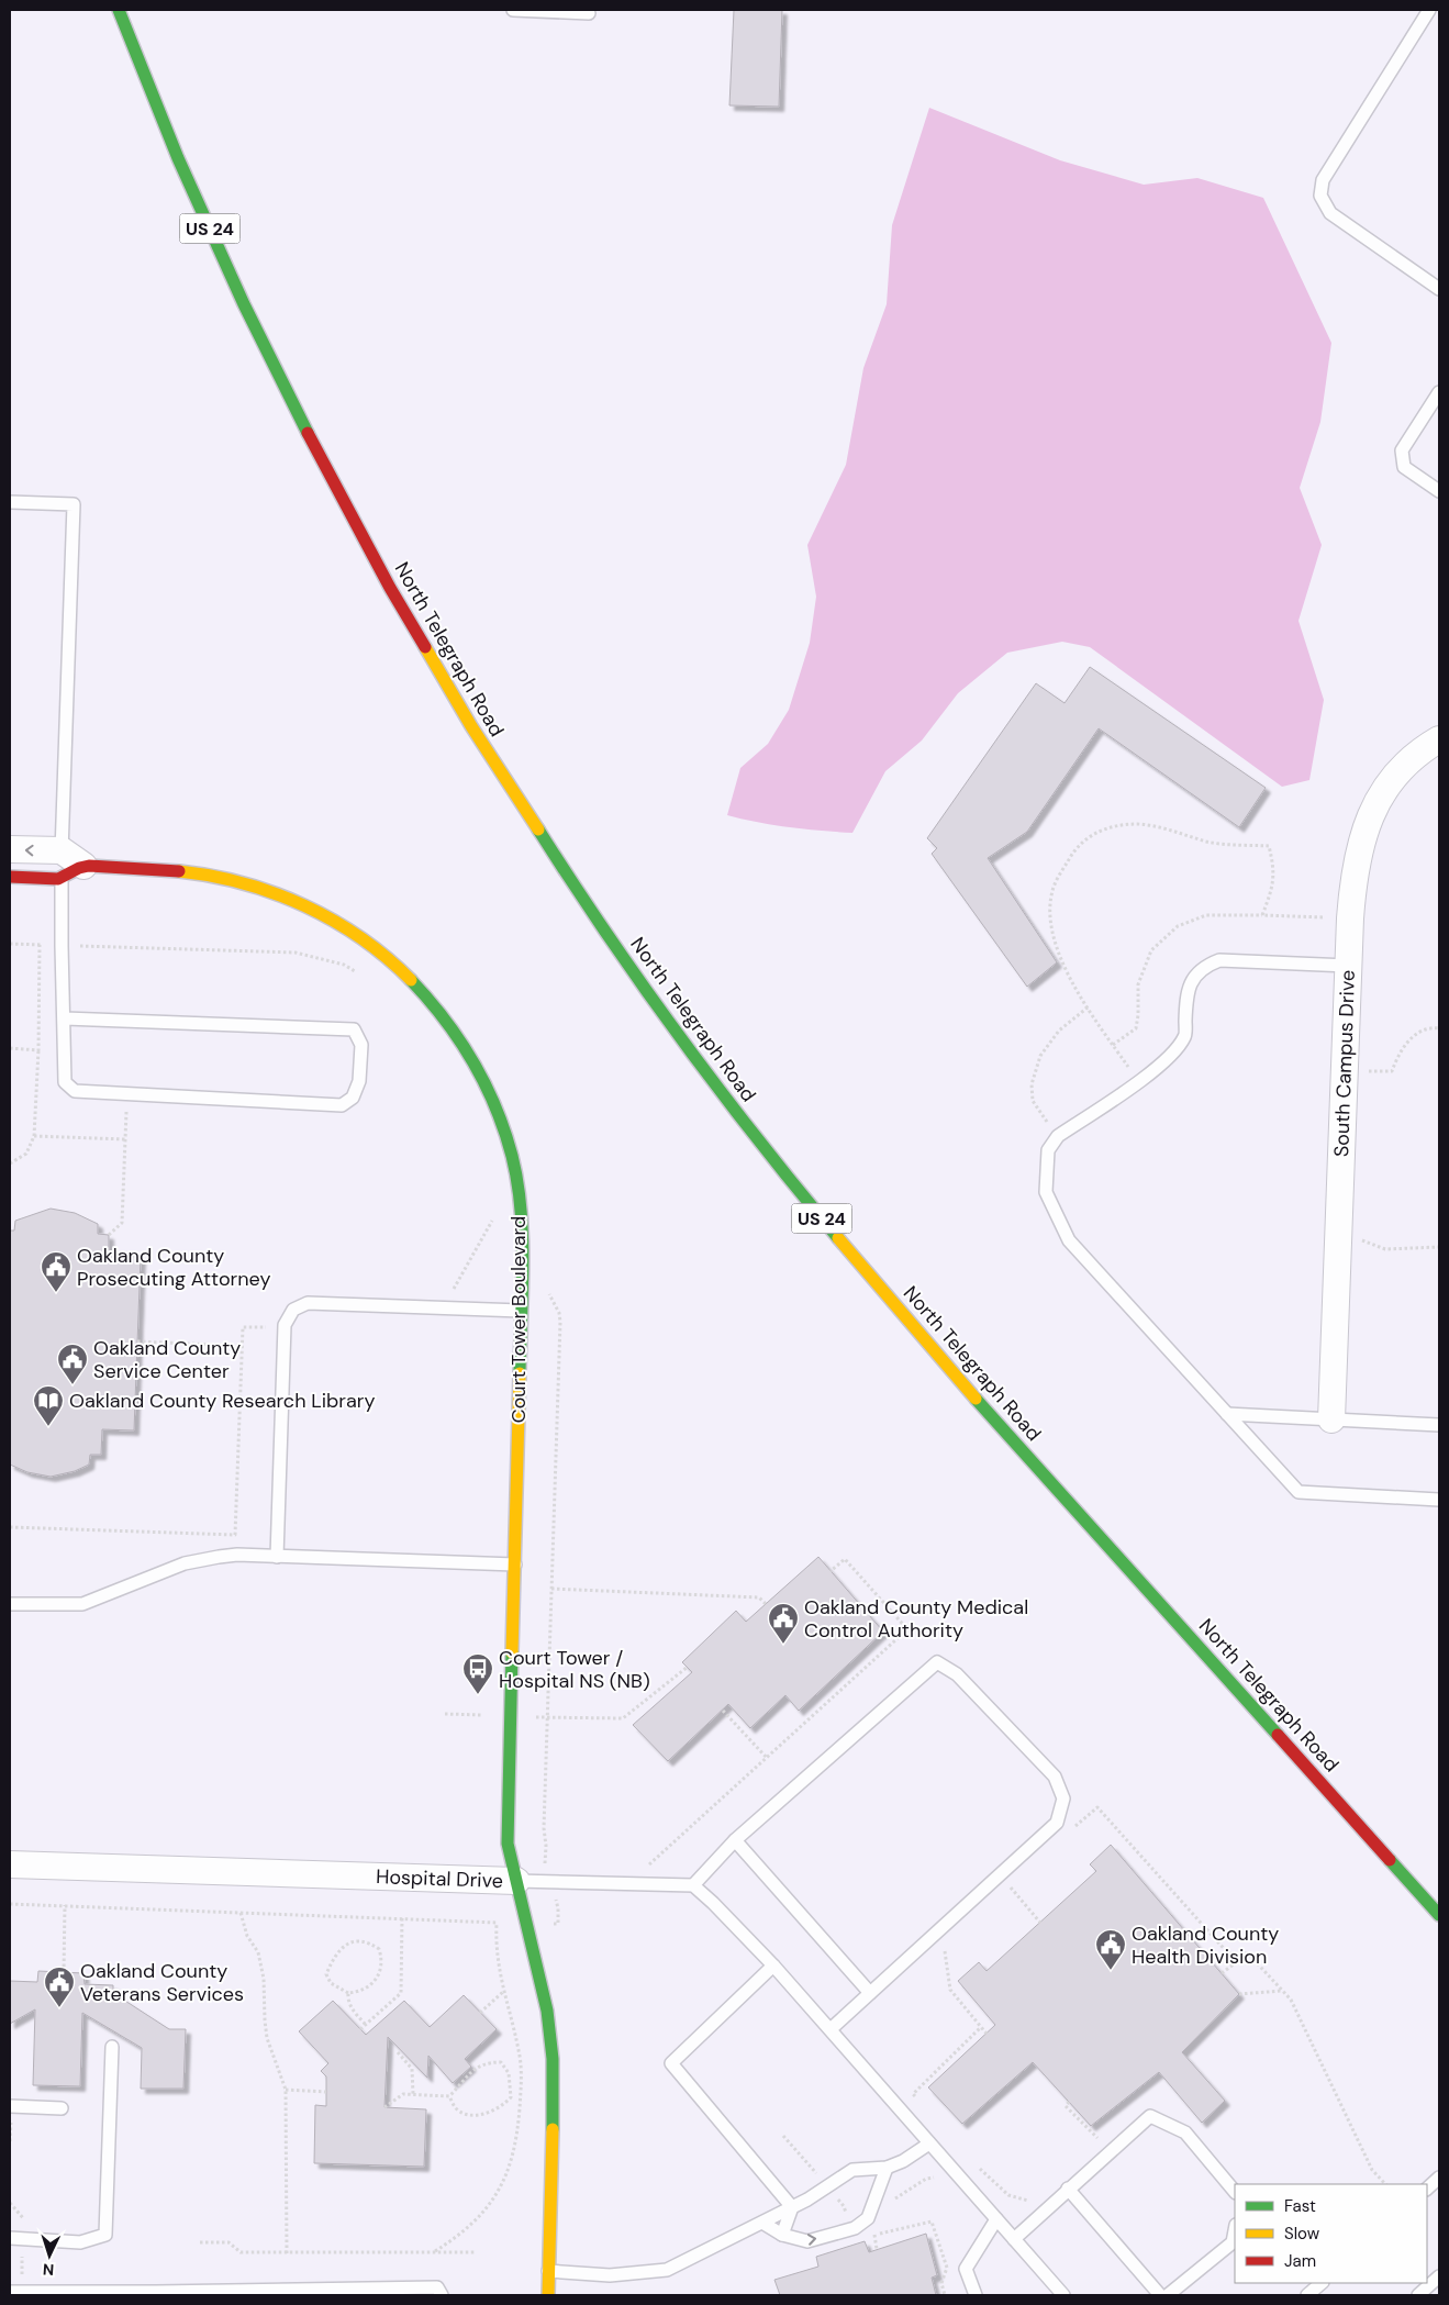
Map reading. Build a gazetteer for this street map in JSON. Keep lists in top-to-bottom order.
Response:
{
  "streets": {
    "main road": [
      "US 24",
      "North Telegraph Road",
      "Court Tower Boulevard",
      "Hospital Drive"
    ],
    "street": ["South Campus Drive"]
  },
  "crossings": [
    ["Court Tower Boulevard", "Hospital Drive"]
  ],
  "places": {
    "public building": [
      "Oakland County Prosecuting Attorney",
      "Oakland County Service Center",
      "Oakland County Medical Control Authority",
      "Oakland County Health Division",
      "Oakland County Veterans Services"
    ],
    "library": ["Oakland County Research Library"],
    "bus stop": ["Court Tower / Hospital NS (NB)"]
  },
  "legend": ["Fast", "Slow", "Jam"],
  "north": "bottom"
}
